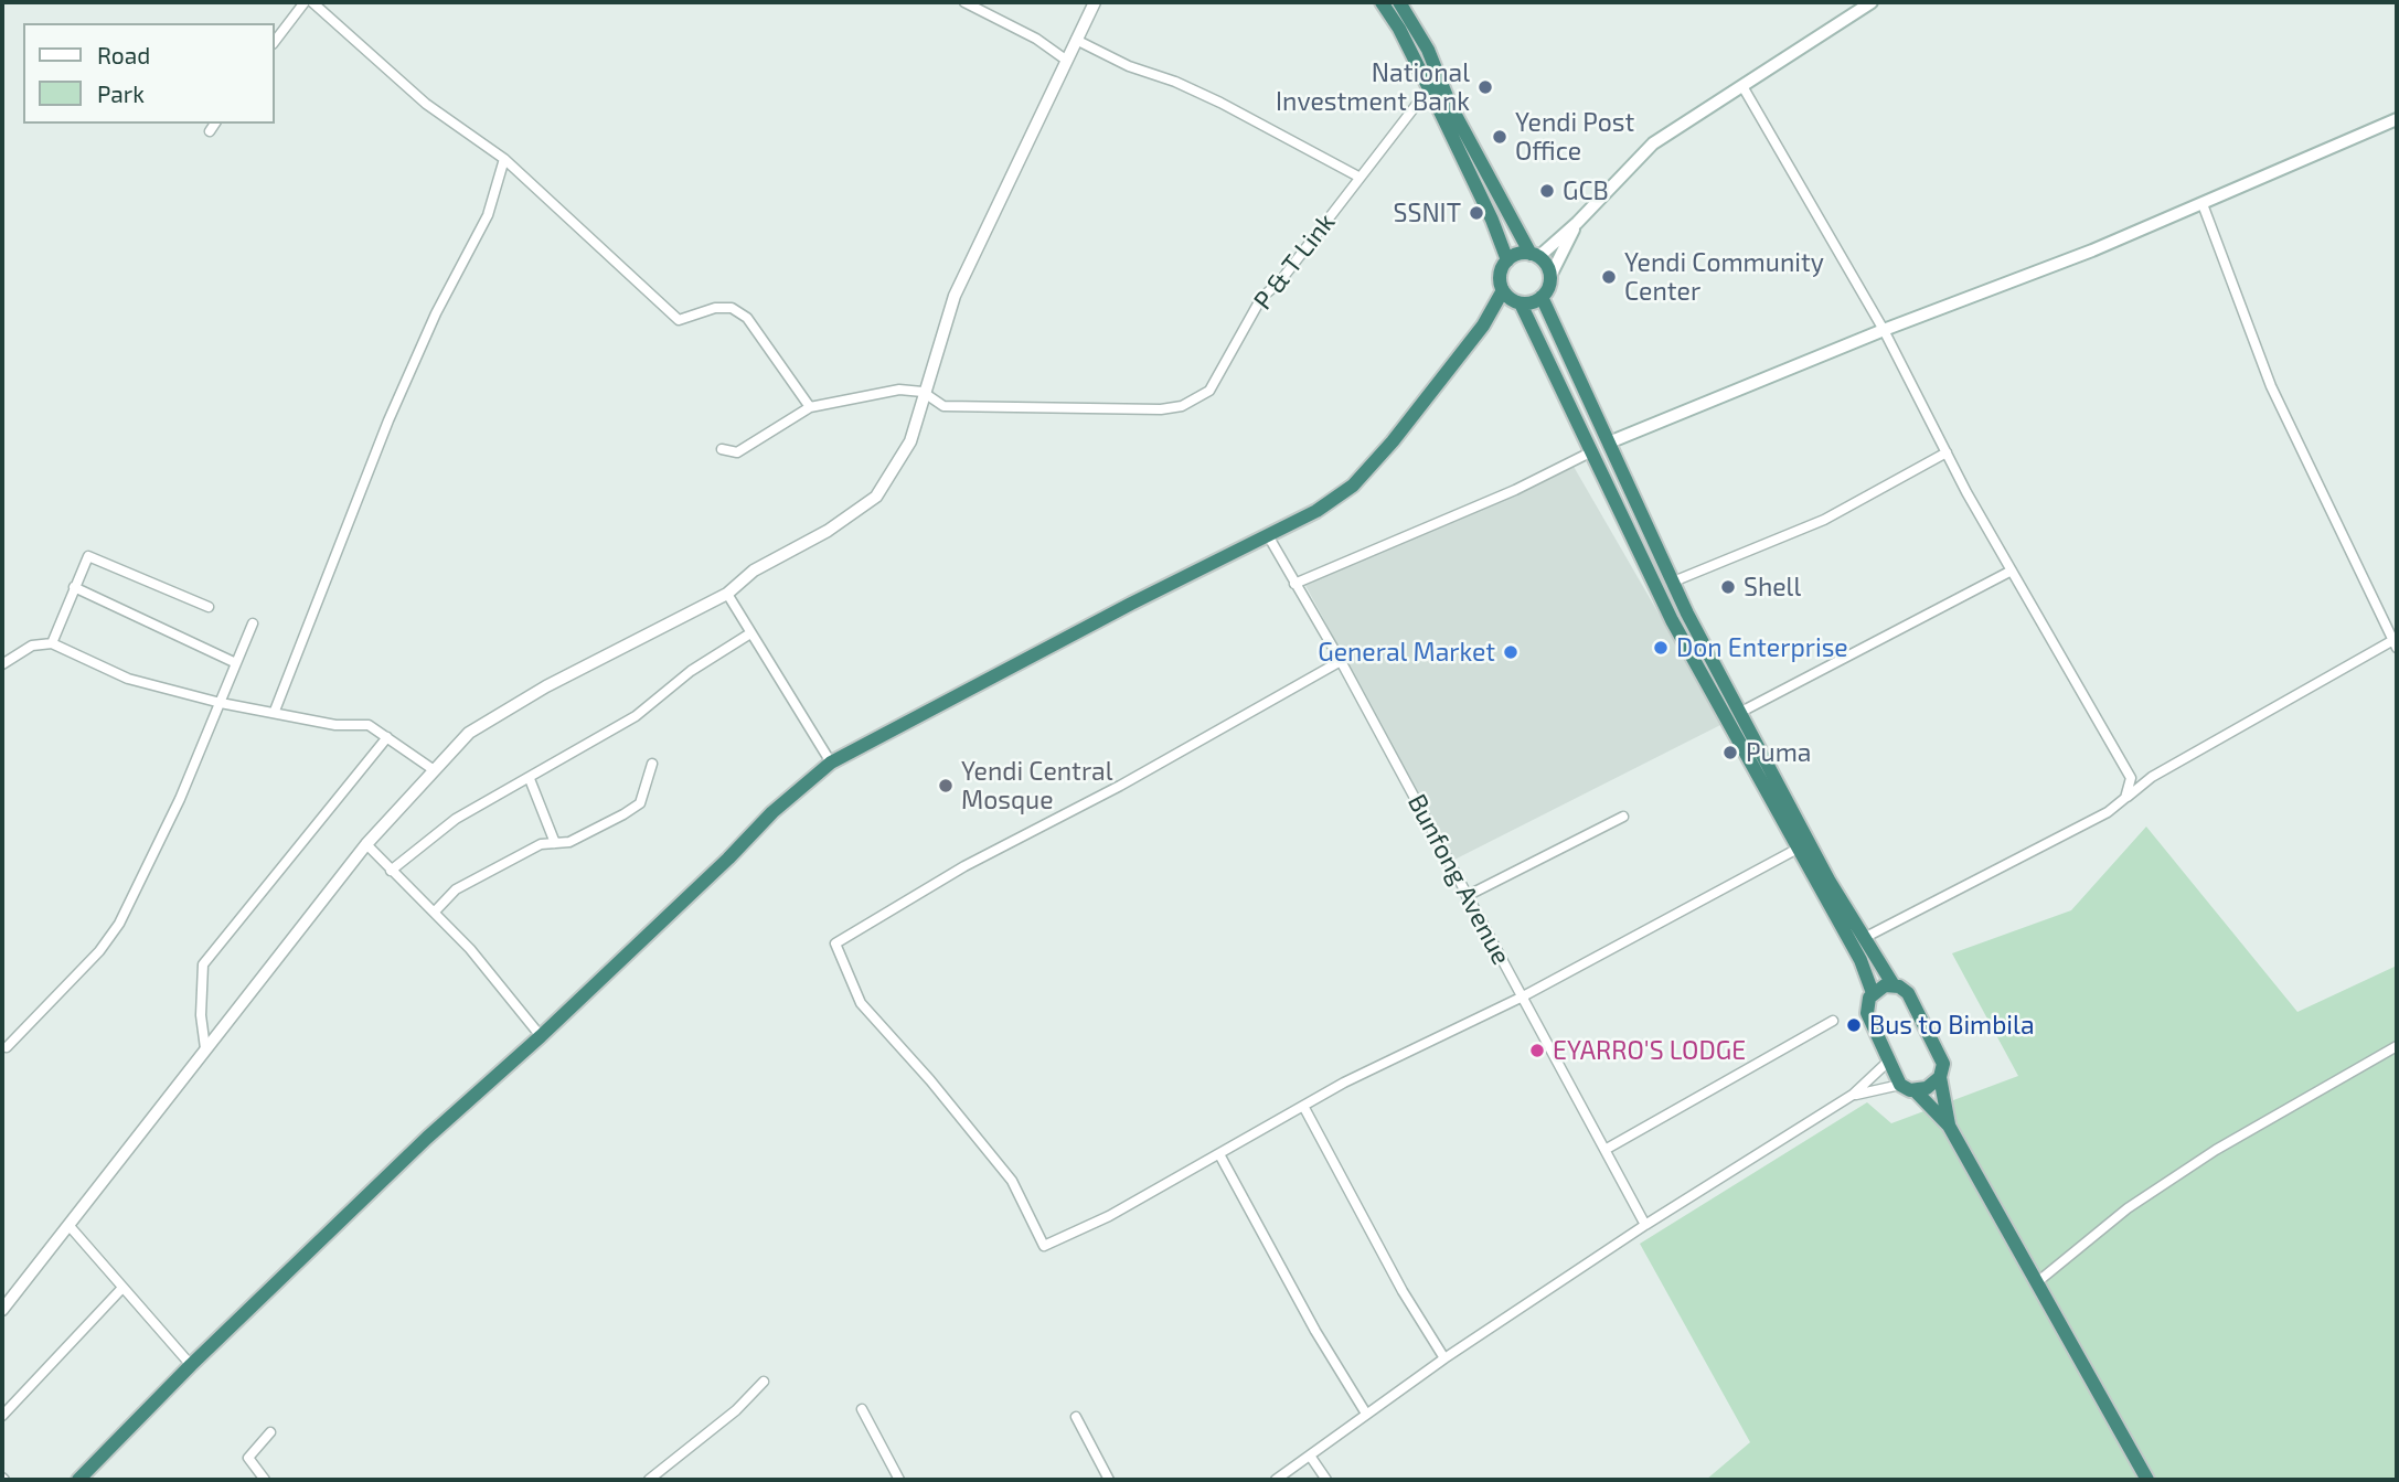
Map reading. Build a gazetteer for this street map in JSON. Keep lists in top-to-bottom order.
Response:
{
  "streets": {
    "street": ["P & T Link", "Bunfong Avenue"]
  },
  "places": [
    "National Investment Bank",
    "Yendi Post Office",
    "GCB",
    "SSNIT",
    "Yendi Community Center",
    "Shell",
    "Don Enterprise",
    "General Market",
    "Puma",
    "Yendi Central Mosque",
    "Bus to Bimbila",
    "EYARRO'S LODGE"
  ],
  "legend": ["Road", "Park"]
}
